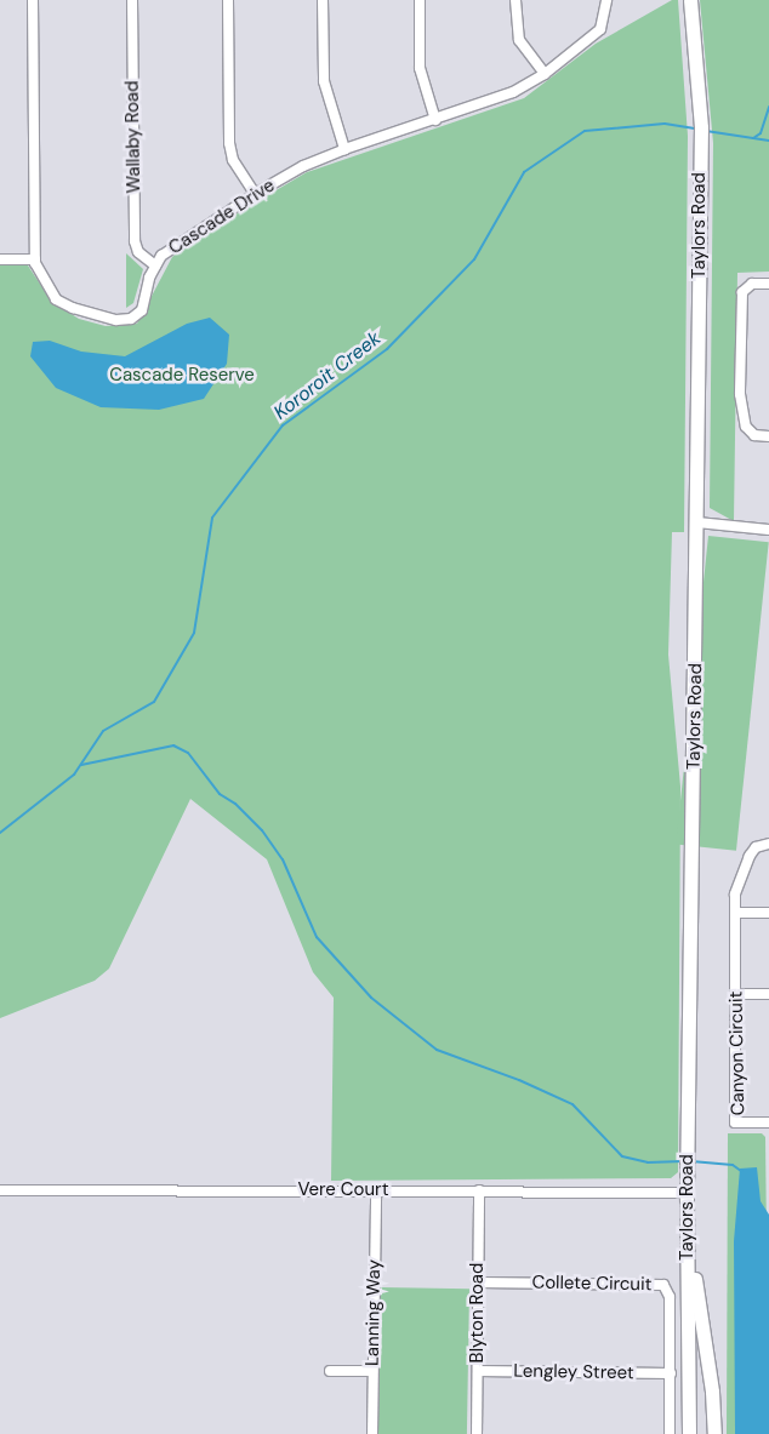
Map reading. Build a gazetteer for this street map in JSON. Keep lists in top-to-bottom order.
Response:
{
  "streets": {
    "street": [
      "Wallaby Road",
      "Cascade Drive",
      "Taylors Road",
      "Canyon Circuit",
      "Vere Court",
      "Collete Circuit",
      "Lanning Way",
      "Blyton Road",
      "Lengley Street"
    ]
  },
  "crossings": [
    ["Wallaby Road", "Cascade Drive"],
    ["Taylors Road", "Vere Court"],
    ["Vere Court", "Lanning Way"],
    ["Vere Court", "Blyton Road"],
    ["Collete Circuit", "Blyton Road"],
    ["Collete Circuit", "Lengley Street"],
    ["Blyton Road", "Lengley Street"]
  ],
  "water": ["Kororoit Creek"],
  "parks": ["Cascade Reserve"]
}
